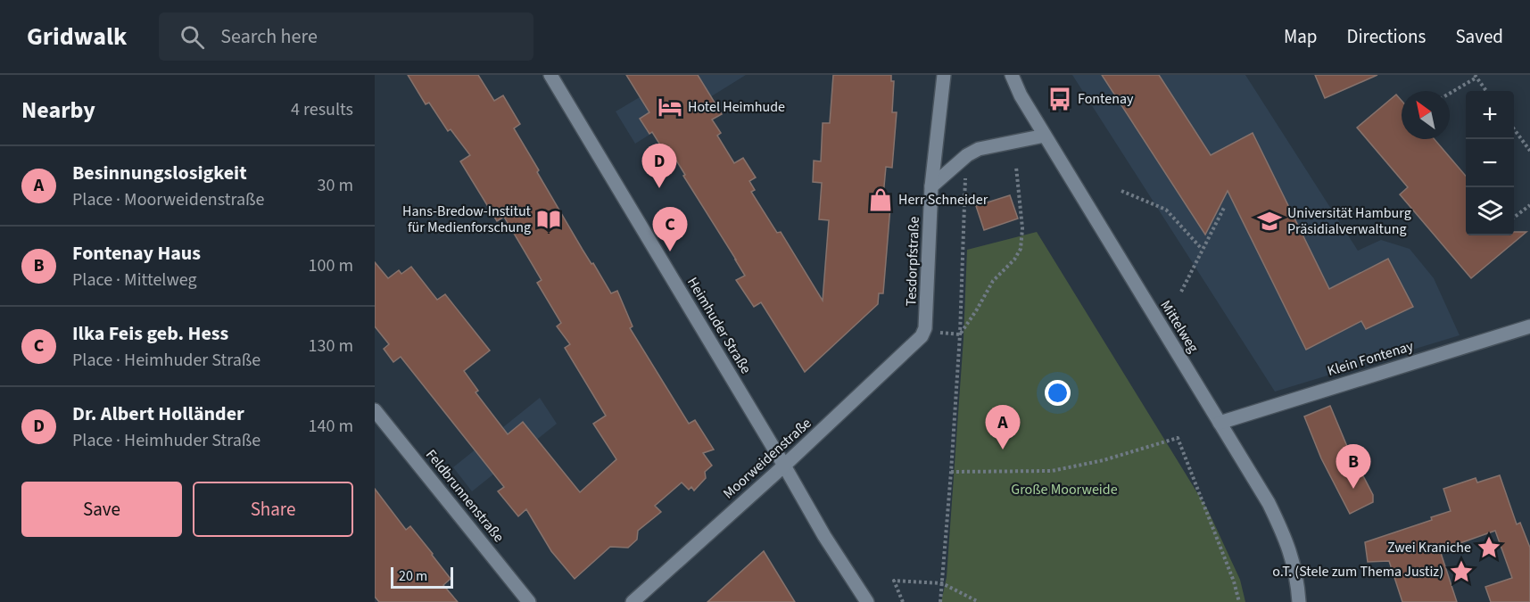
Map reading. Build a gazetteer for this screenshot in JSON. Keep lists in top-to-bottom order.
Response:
{
  "streets": {
    "street": [
      "Tesdorpfstraße",
      "Heimhuder Straße",
      "Mittelweg",
      "Klein Fontenay",
      "Moorweidenstraße",
      "Feldbrunnenstraße"
    ]
  },
  "crossings": [
    ["Tesdorpfstraße", "Moorweidenstraße"],
    ["Heimhuder Straße", "Moorweidenstraße"],
    ["Mittelweg", "Klein Fontenay"]
  ],
  "parks": ["Große Moorweide"],
  "places": {
    "bus stop": ["Fontenay"],
    "hotel": ["Hotel Heimhude"],
    "shop": ["Herr Schneider"],
    "library": ["Hans-Bredow-Institut für Medienforschung"],
    "school or university": ["Universität Hamburg Präsidialverwaltung"],
    "place": ["Zwei Kraniche", "o.T. (Stele zum Thema Justiz)"]
  },
  "scale_bar": "20 m",
  "north": "top left",
  "page": {
    "header": "Gridwalk",
    "search": "Search here",
    "nav": ["Map", "Directions", "Saved"],
    "heading": ["Nearby", "4 results"],
    "map_buttons": ["+", "−"],
    "pins": [
      "D",
      "C",
      "A",
      "B"
    ],
    "list": [
      {
        "mark": "A",
        "name": "Besinnungslosigkeit",
        "note": "Place · Moorweidenstraße",
        "value": "30 m"
      },
      {
        "mark": "B",
        "name": "Fontenay Haus",
        "note": "Place · Mittelweg",
        "value": "100 m"
      },
      {
        "mark": "C",
        "name": "Ilka Feis geb. Hess",
        "note": "Place · Heimhuder Straße",
        "value": "130 m"
      },
      {
        "mark": "D",
        "name": "Dr. Albert Holländer",
        "note": "Place · Heimhuder Straße",
        "value": "140 m"
      }
    ],
    "buttons": ["Save", "Share"],
    "scale": "20 m"
  }
}
